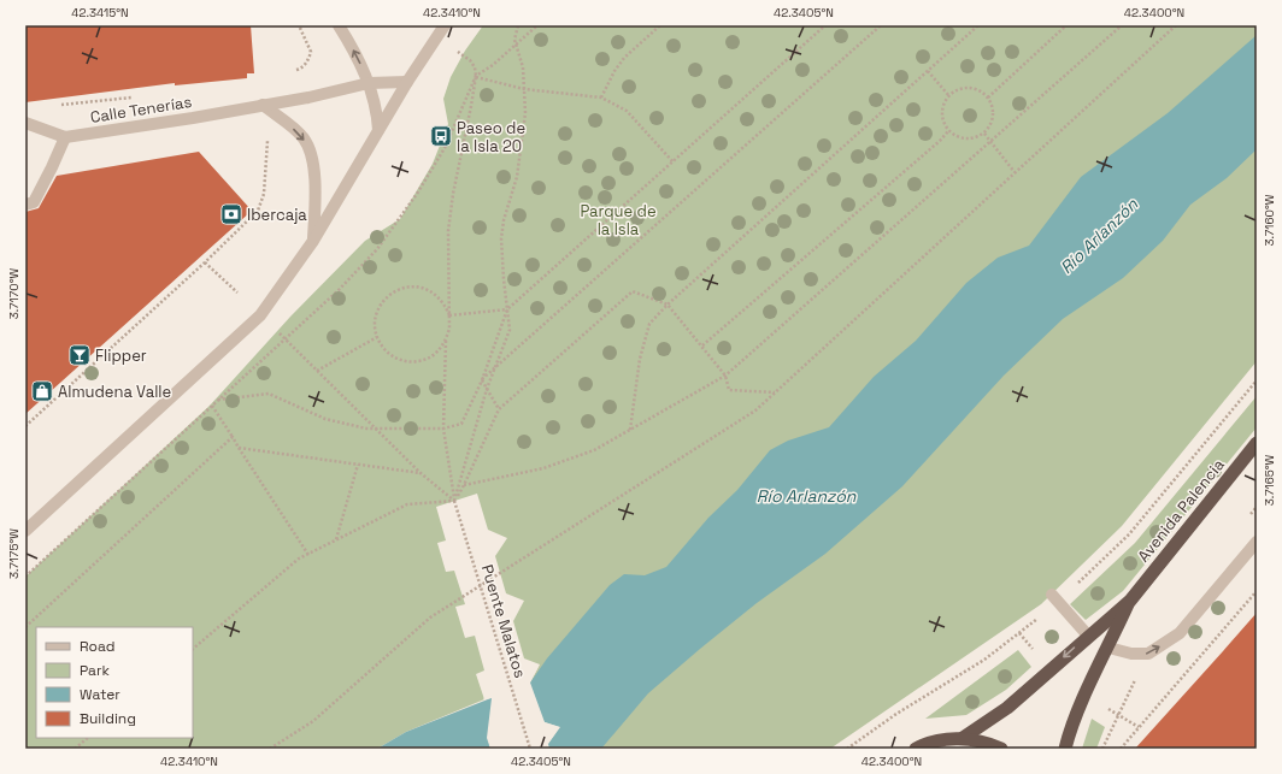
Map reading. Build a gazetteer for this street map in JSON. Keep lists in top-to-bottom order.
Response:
{
  "streets": {
    "highway": ["Avenida Palencia"],
    "street": ["Calle Tenerías"],
    "path": ["Puente Malatos"]
  },
  "water": ["Río Arlanzón"],
  "parks": ["Parque de la Isla"],
  "places": {
    "bus stop": ["Paseo de la Isla 20"],
    "bank": ["Ibercaja"],
    "bar": ["Flipper"],
    "shop": ["Almudena Valle"]
  },
  "legend": [
    "Road",
    "Park",
    "Water",
    "Building"
  ],
  "coordinates": [
    "42.3415°N",
    "42.3410°N",
    "42.3405°N",
    "42.3400°N",
    "3.7160°W",
    "3.7170°W",
    "3.7165°W",
    "3.7175°W"
  ]
}
